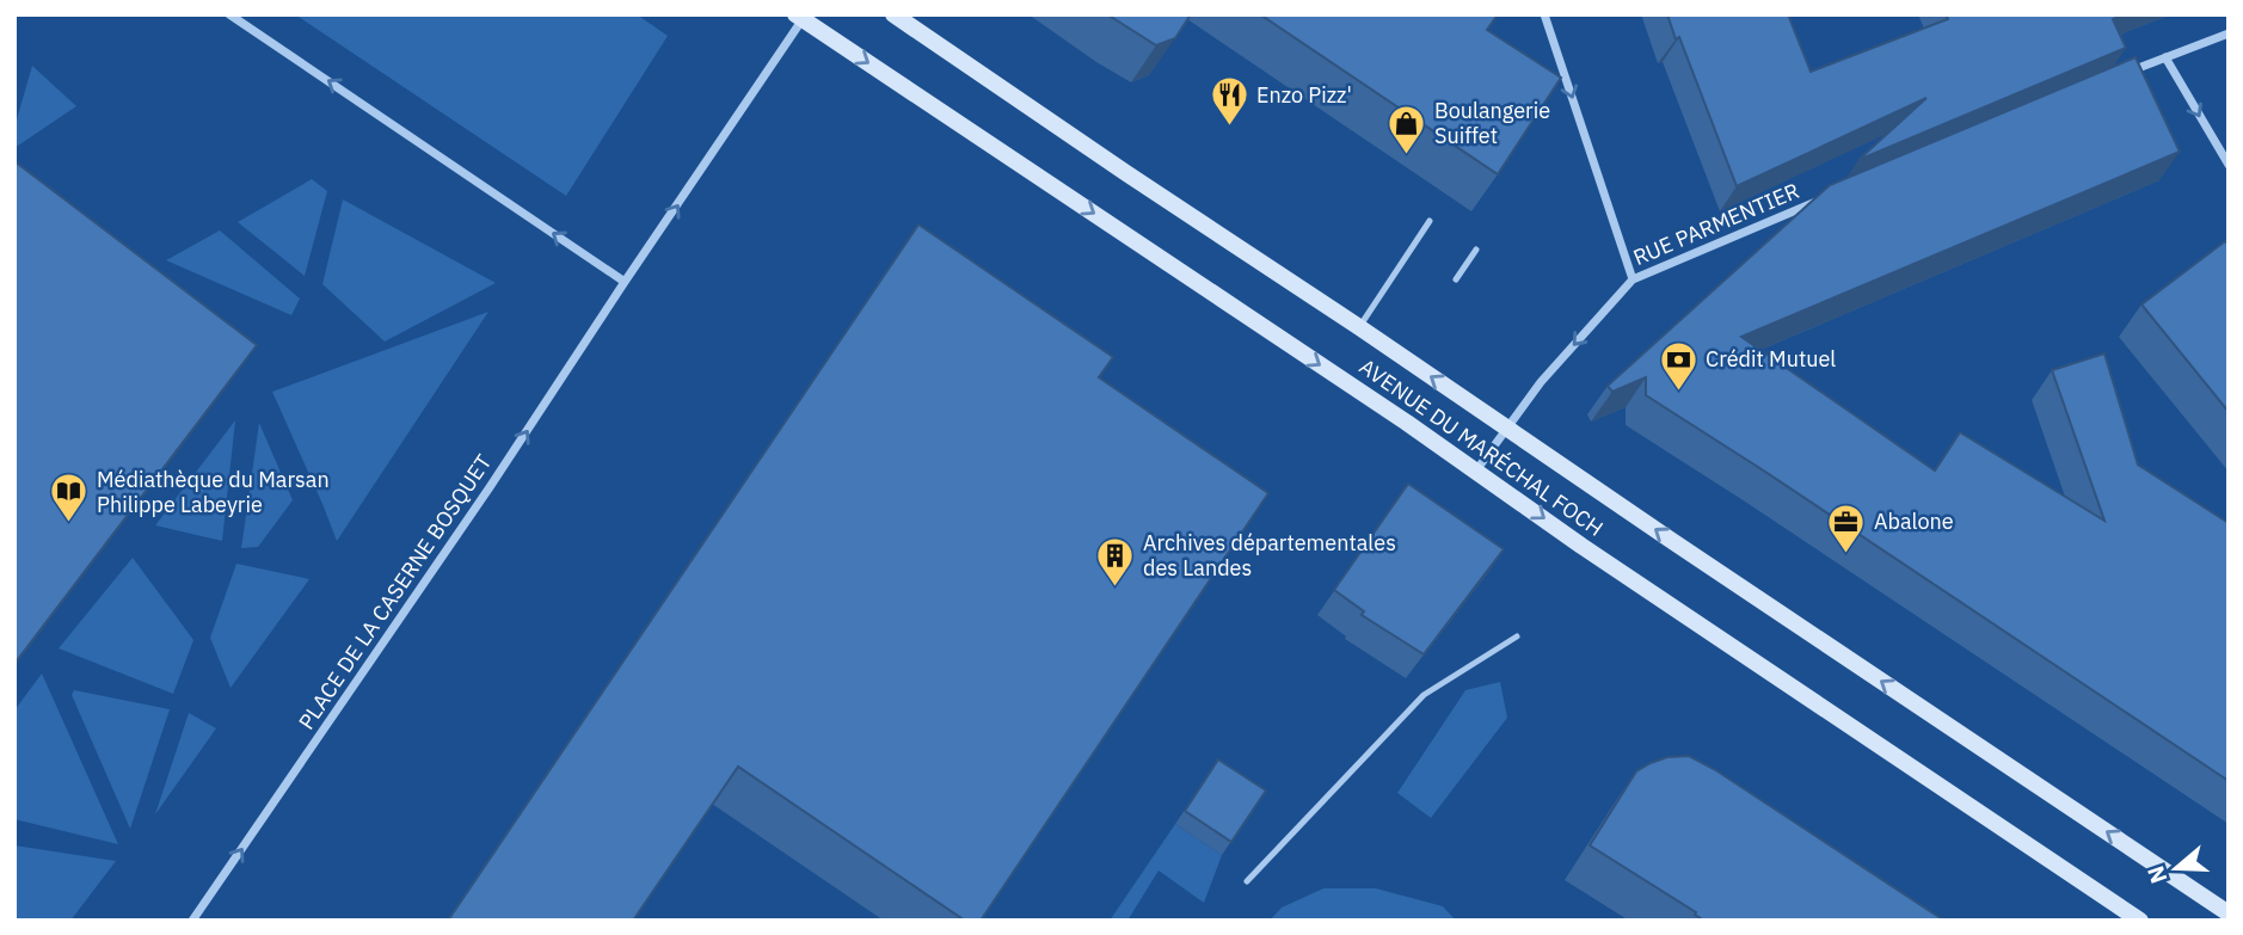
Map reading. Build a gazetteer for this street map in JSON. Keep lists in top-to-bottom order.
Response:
{
  "streets": {
    "main road": ["AVENUE DU MARÉCHAL FOCH"],
    "street": ["RUE PARMENTIER", "PLACE DE LA CASERNE BOSQUET"]
  },
  "crossings": [
    ["RUE PARMENTIER", "AVENUE DU MARÉCHAL FOCH"],
    ["AVENUE DU MARÉCHAL FOCH", "PLACE DE LA CASERNE BOSQUET"]
  ],
  "one_way": ["RUE PARMENTIER", "PLACE DE LA CASERNE BOSQUET"],
  "places": {
    "restaurant": ["Enzo Pizz'"],
    "shop": ["Boulangerie Suiffet"],
    "bank": ["Crédit Mutuel"],
    "library": ["Médiathèque du Marsan Philippe Labeyrie"],
    "office": ["Abalone"],
    "building": ["Archives départementales des Landes"]
  },
  "north": "left"
}
